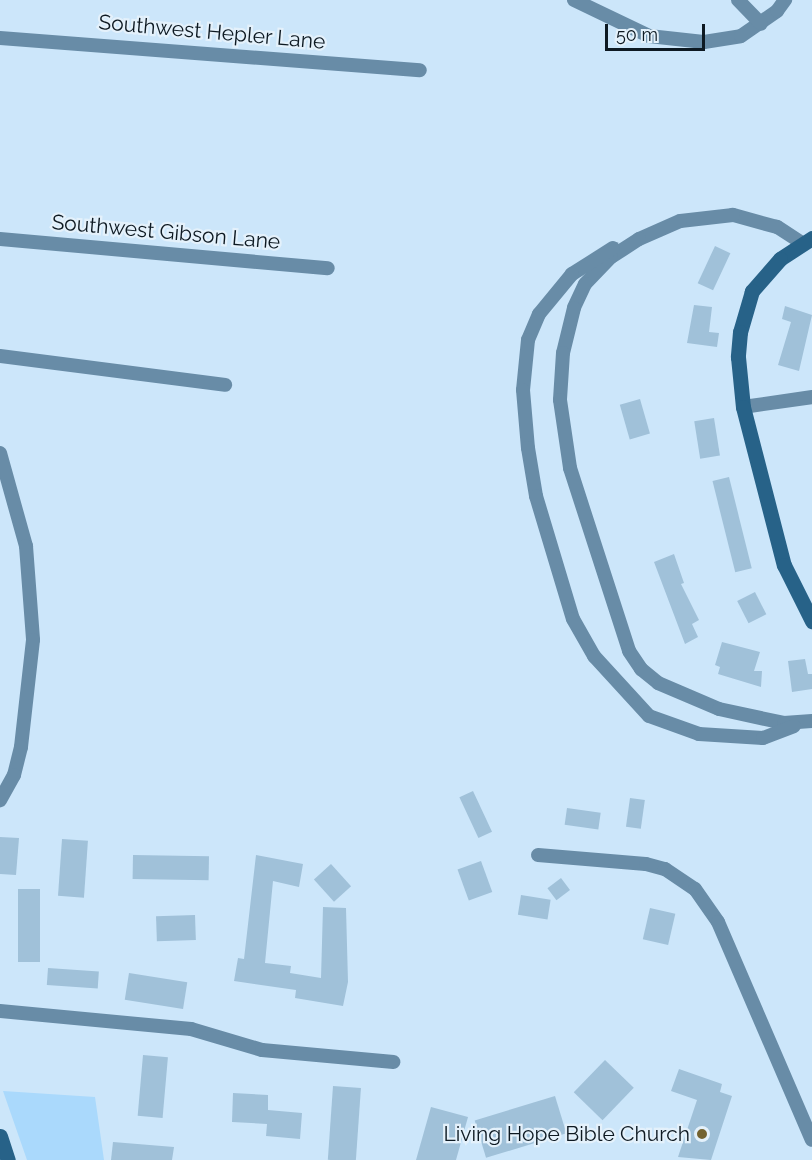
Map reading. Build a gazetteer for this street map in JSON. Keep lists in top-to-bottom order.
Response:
{
  "streets": {
    "street": ["Southwest Hepler Lane", "Southwest Gibson Lane"]
  },
  "places": ["Living Hope Bible Church"],
  "scale_bar": "50 m"
}
